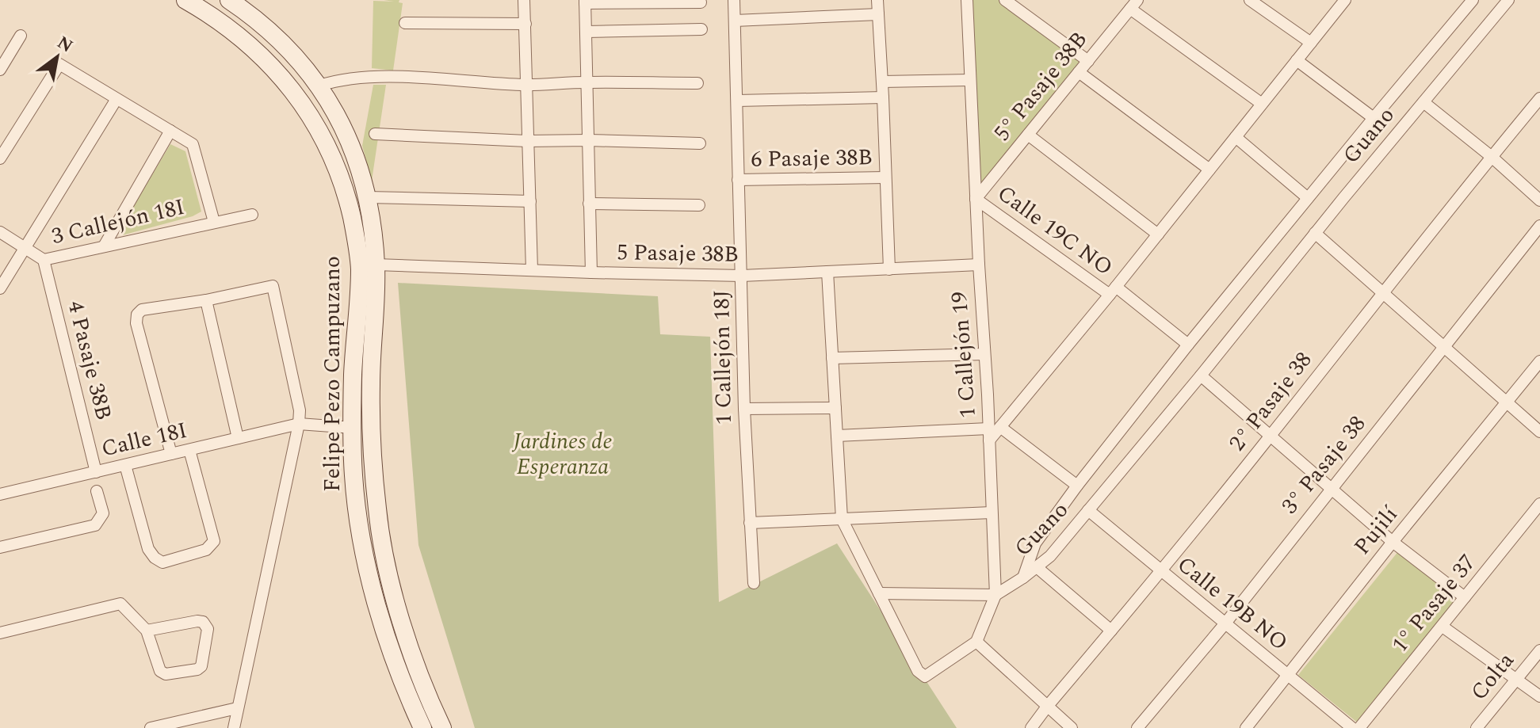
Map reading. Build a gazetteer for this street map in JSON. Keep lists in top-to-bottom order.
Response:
{
  "streets": {
    "main road": ["Felipe Pezo Campuzano"],
    "street": [
      "5° Pasaje 38B",
      "Guano",
      "6 Pasaje 38B",
      "3 Callejón 18I",
      "Calle 19C NO",
      "5 Pasaje 38B",
      "1 Callejón 19",
      "1 Callejón 18J",
      "4 Pasaje 38B",
      "2° Pasaje 38",
      "Calle 18I",
      "3° Pasaje 38",
      "Pujilí",
      "Calle 19B NO",
      "1° Pasaje 37",
      "Colta"
    ]
  },
  "crossings": [
    ["5° Pasaje 38B", "Calle 19C NO"],
    ["5° Pasaje 38B", "1 Callejón 19"],
    ["Guano", "Calle 19C NO"],
    ["Guano", "Calle 19B NO"],
    ["6 Pasaje 38B", "1 Callejón 18J"],
    ["3 Callejón 18I", "4 Pasaje 38B"],
    ["Calle 19C NO", "1 Callejón 19"],
    ["5 Pasaje 38B", "1 Callejón 19"],
    ["5 Pasaje 38B", "1 Callejón 18J"],
    ["5 Pasaje 38B", "Felipe Pezo Campuzano"],
    ["4 Pasaje 38B", "Calle 18I"],
    ["Felipe Pezo Campuzano", "Calle 18I"],
    ["2° Pasaje 38", "Calle 19B NO"],
    ["3° Pasaje 38", "Calle 19B NO"],
    ["Pujilí", "Calle 19B NO"]
  ],
  "parks": ["Jardines de Esperanza"],
  "north": "top right"
}
